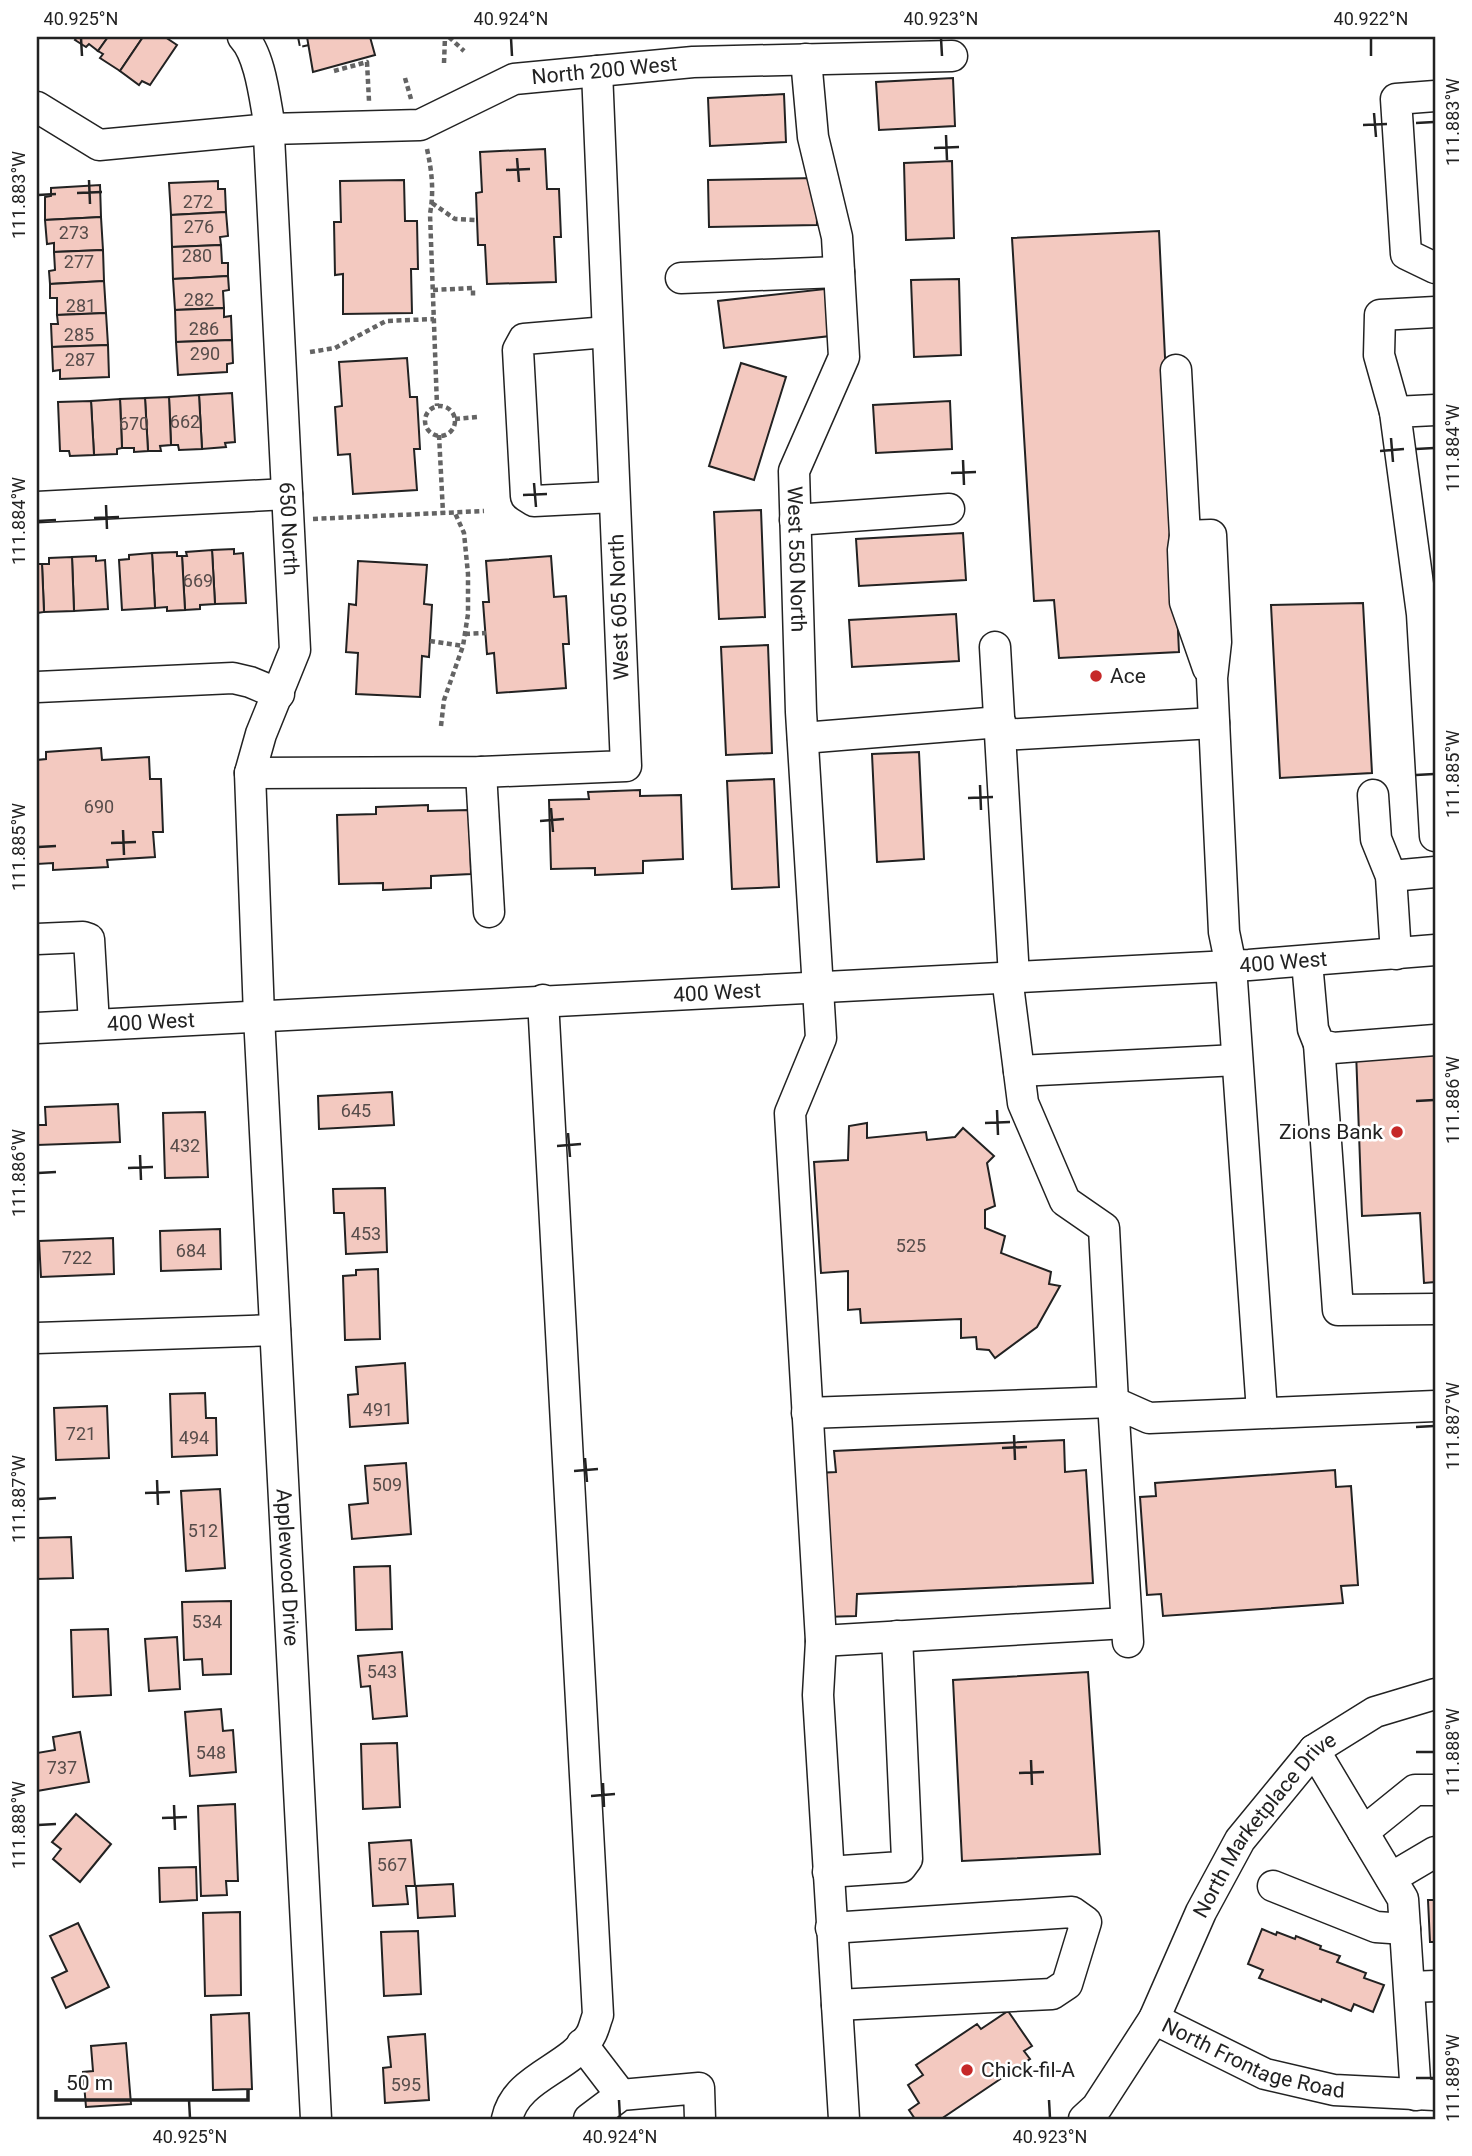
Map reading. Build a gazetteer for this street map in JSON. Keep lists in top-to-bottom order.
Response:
{
  "streets": {
    "street": [
      "North 200 West",
      "650 North",
      "West 550 North",
      "West 605 North",
      "400 West",
      "Applewood Drive",
      "North Marketplace Drive",
      "North Frontage Road"
    ]
  },
  "crossings": [
    ["North 200 West", "650 North"],
    ["North 200 West", "West 550 North"],
    ["North 200 West", "West 605 North"],
    ["650 North", "West 605 North"],
    ["650 North", "400 West"],
    ["650 North", "Applewood Drive"],
    ["West 550 North", "400 West"],
    ["400 West", "Applewood Drive"],
    ["North Marketplace Drive", "North Frontage Road"]
  ],
  "places": ["Ace", "Zions Bank", "Chick-fil-A"],
  "house_numbers": [
    "272",
    "276",
    "273",
    "280",
    "277",
    "282",
    "281",
    "286",
    "285",
    "290",
    "287",
    "662",
    "670",
    "669",
    "690",
    "645",
    "432",
    "453",
    "525",
    "684",
    "722",
    "491",
    "721",
    "494",
    "509",
    "512",
    "534",
    "543",
    "548",
    "737",
    "567",
    "595"
  ],
  "scale_bar": "50 m",
  "coordinates": [
    "40.925°N",
    "40.924°N",
    "40.923°N",
    "40.922°N",
    "111.883°W",
    "111.884°W",
    "111.885°W",
    "111.886°W",
    "111.887°W",
    "111.888°W",
    "111.889°W"
  ]
}
